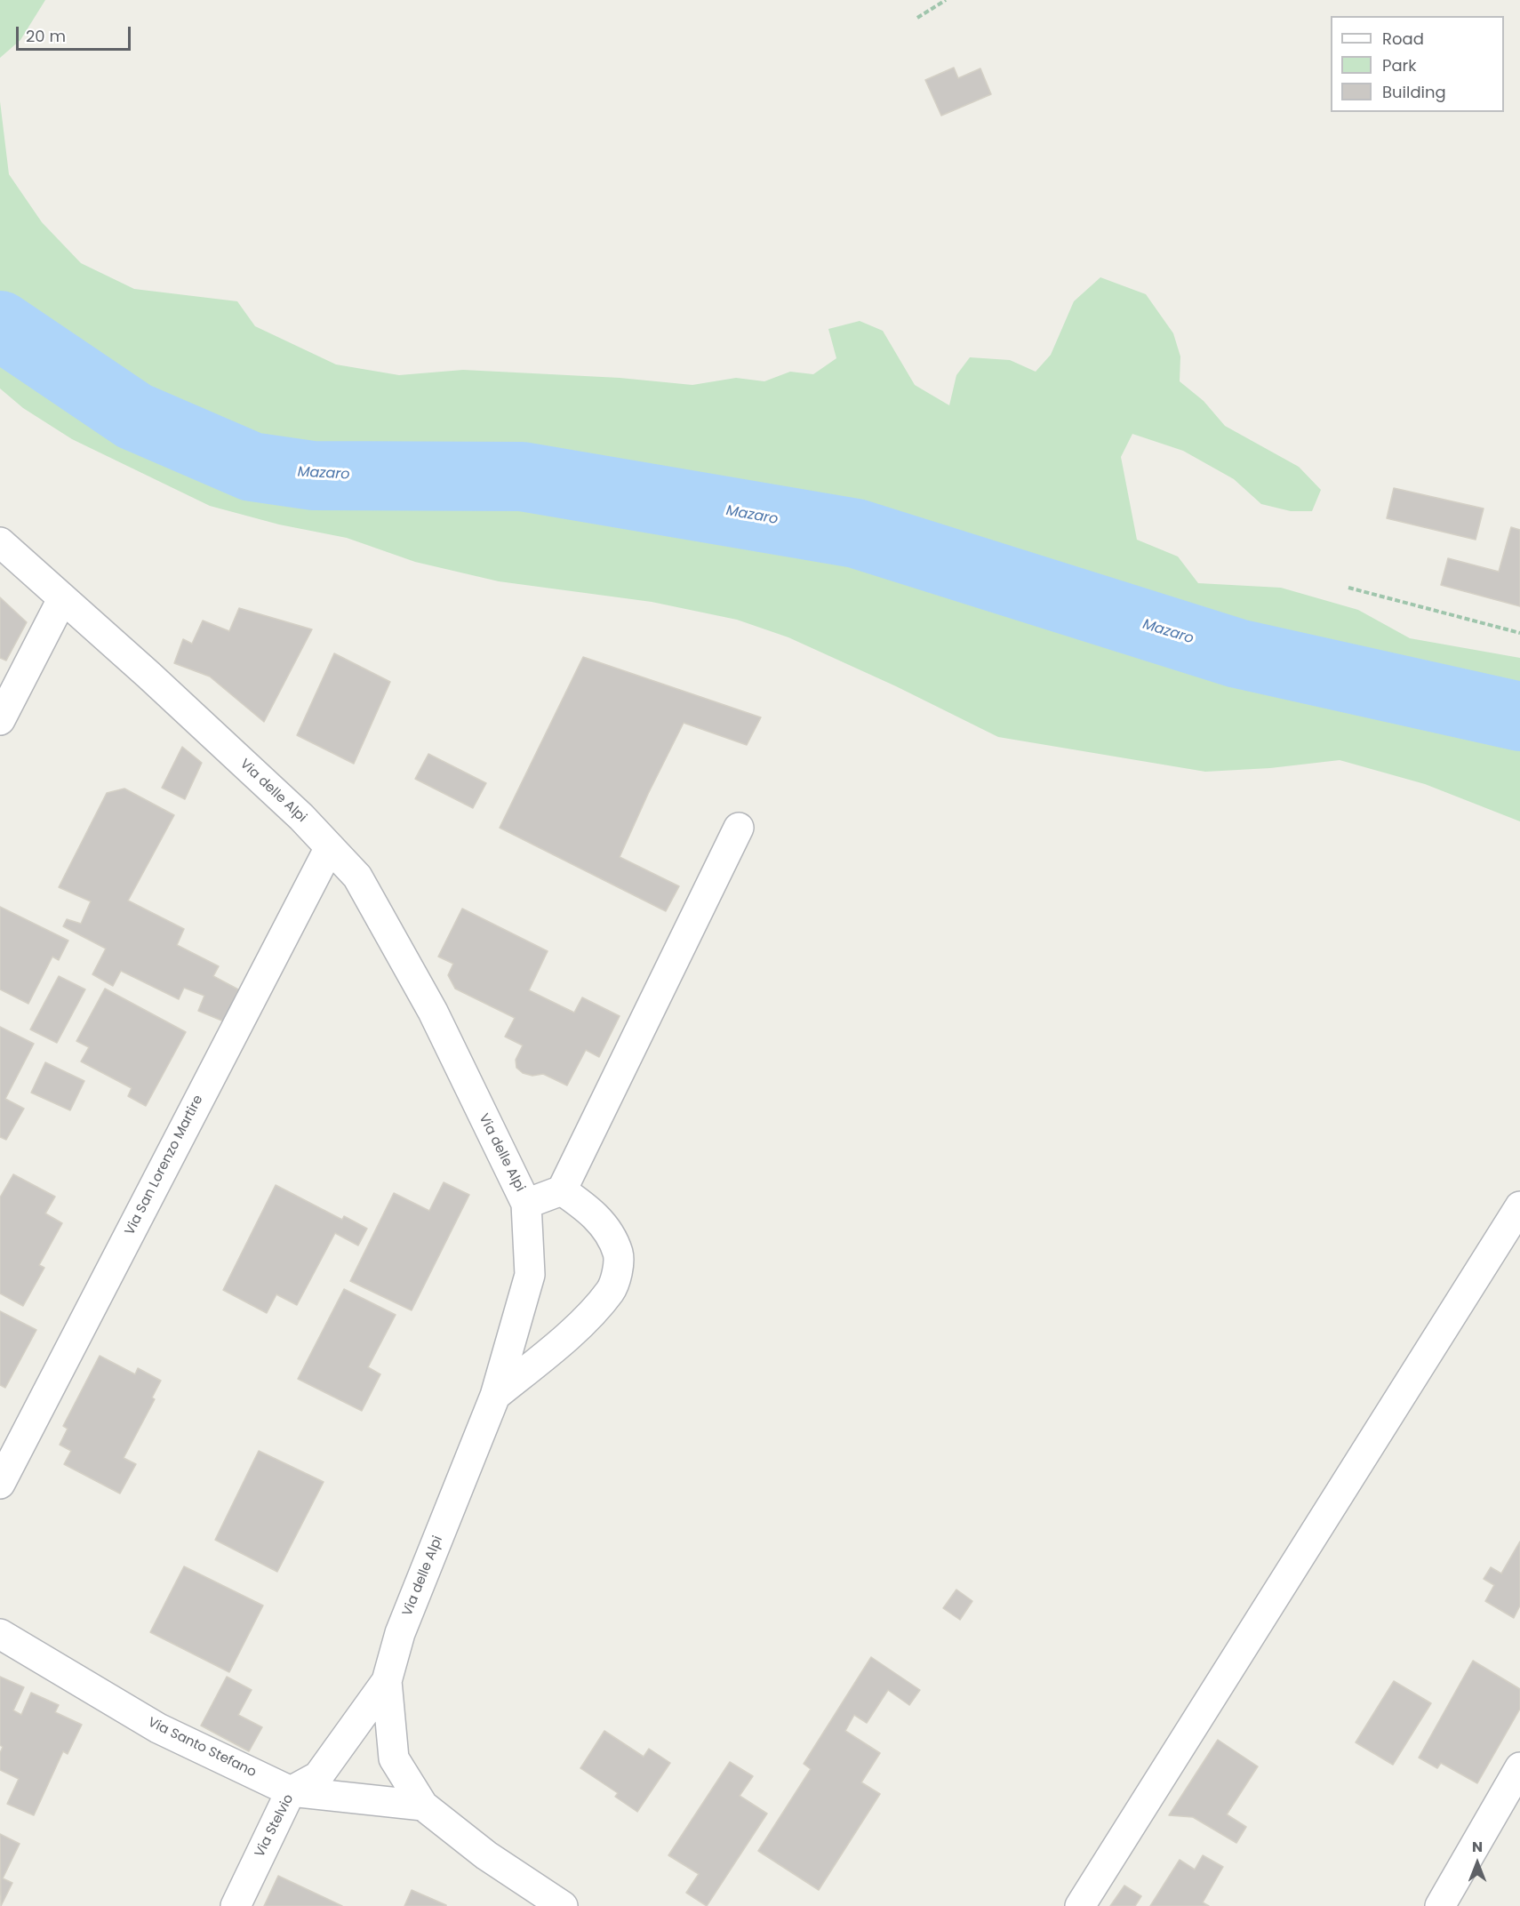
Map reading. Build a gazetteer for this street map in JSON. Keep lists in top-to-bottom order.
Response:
{
  "streets": {
    "street": [
      "Via delle Alpi",
      "Via San Lorenzo Martire",
      "Via Santo Stefano",
      "Via Stelvio"
    ]
  },
  "crossings": [
    ["Via delle Alpi", "Via San Lorenzo Martire"],
    ["Via delle Alpi", "Via Santo Stefano"],
    ["Via delle Alpi", "Via Stelvio"],
    ["Via Santo Stefano", "Via Stelvio"]
  ],
  "water": ["Mazaro"],
  "legend": ["Road", "Park", "Building"],
  "scale_bar": "20 m",
  "north": "top"
}
